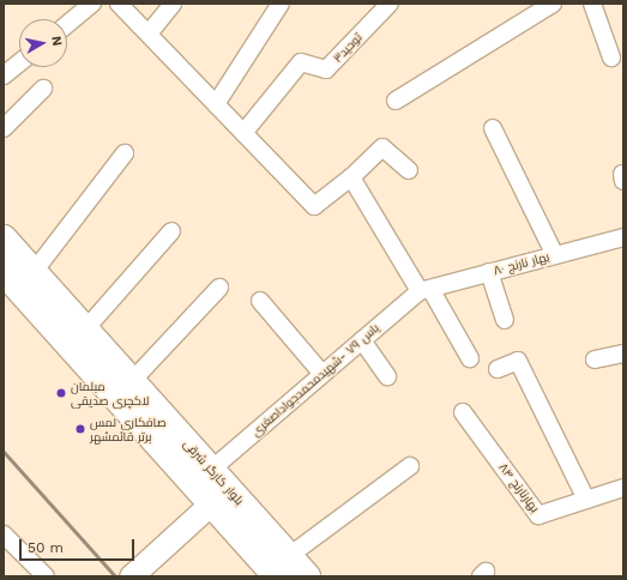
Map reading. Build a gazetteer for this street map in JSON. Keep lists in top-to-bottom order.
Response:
{
  "streets": {
    "main road": ["بلوار کارگر شرقی"],
    "street": [
      "توحید۳",
      "بهار نارنج ۸۰",
      "یاس ۷۹ -شهیدمحمدجواداصغری",
      "بهارنارنج ۸۴"
    ]
  },
  "crossings": [
    ["بهار نارنج ۸۰", "یاس ۷۹ -شهیدمحمدجواداصغری"],
    ["یاس ۷۹ -شهیدمحمدجواداصغری", "بلوار کارگر شرقی"]
  ],
  "places": ["مبلمان لاکچری صدیقی", "صافکاری لمس برتر قائمشهر"],
  "scale_bar": "50 m",
  "north": "right"
}
